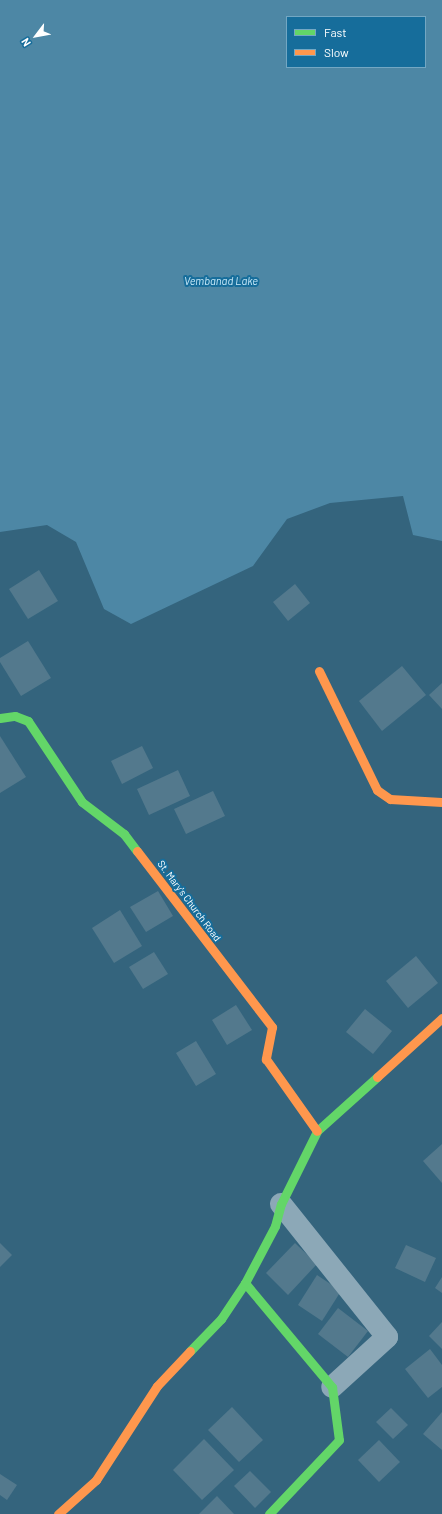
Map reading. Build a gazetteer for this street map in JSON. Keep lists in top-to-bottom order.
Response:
{
  "streets": {
    "street": ["St. Mary's Church Road"]
  },
  "water": ["Vembanad Lake"],
  "legend": ["Fast", "Slow"],
  "north": "bottom left"
}
